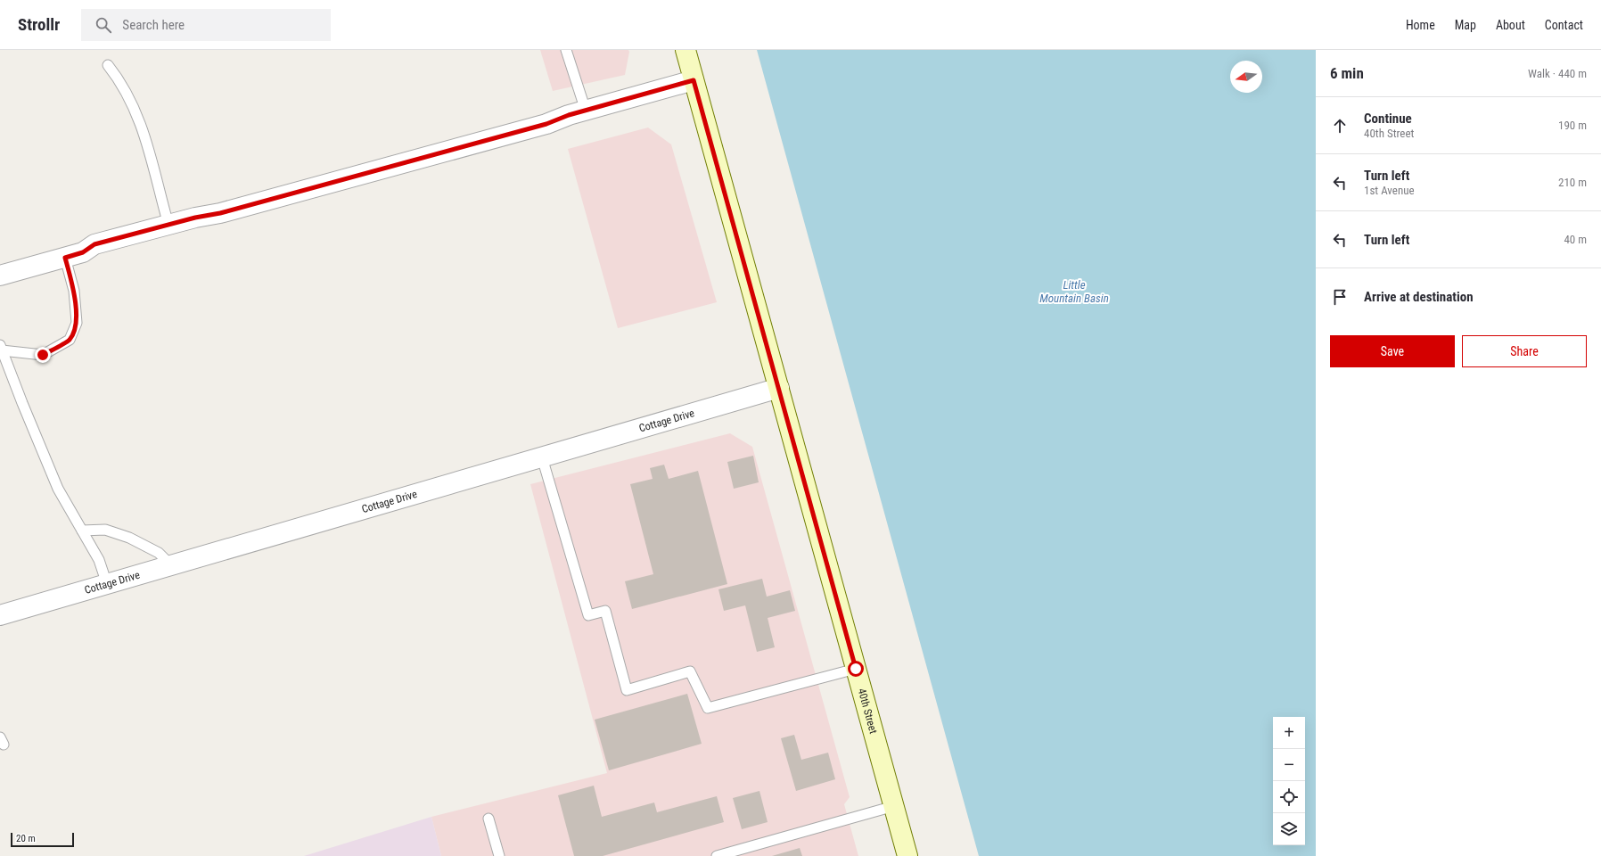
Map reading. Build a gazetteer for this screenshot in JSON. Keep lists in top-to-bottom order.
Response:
{
  "streets": {
    "main road": ["40th Street"],
    "street": ["Cottage Drive"]
  },
  "crossings": [
    ["Cottage Drive", "40th Street"]
  ],
  "water": ["Little Mountain Basin"],
  "scale_bar": "20 m",
  "north": "left",
  "page": {
    "header": "Strollr",
    "search": "Search here",
    "nav": [
      "Home",
      "Map",
      "About",
      "Contact"
    ],
    "heading": ["6 min", "Walk · 440 m"],
    "list": [
      ["Continue", "40th Street", "190 m"],
      ["Turn left", "1st Avenue", "210 m"],
      ["Turn left", "40 m"],
      "Arrive at destination"
    ],
    "buttons": ["Save", "Share"],
    "map_buttons": ["+", "−"],
    "scale": "20 m"
  }
}
